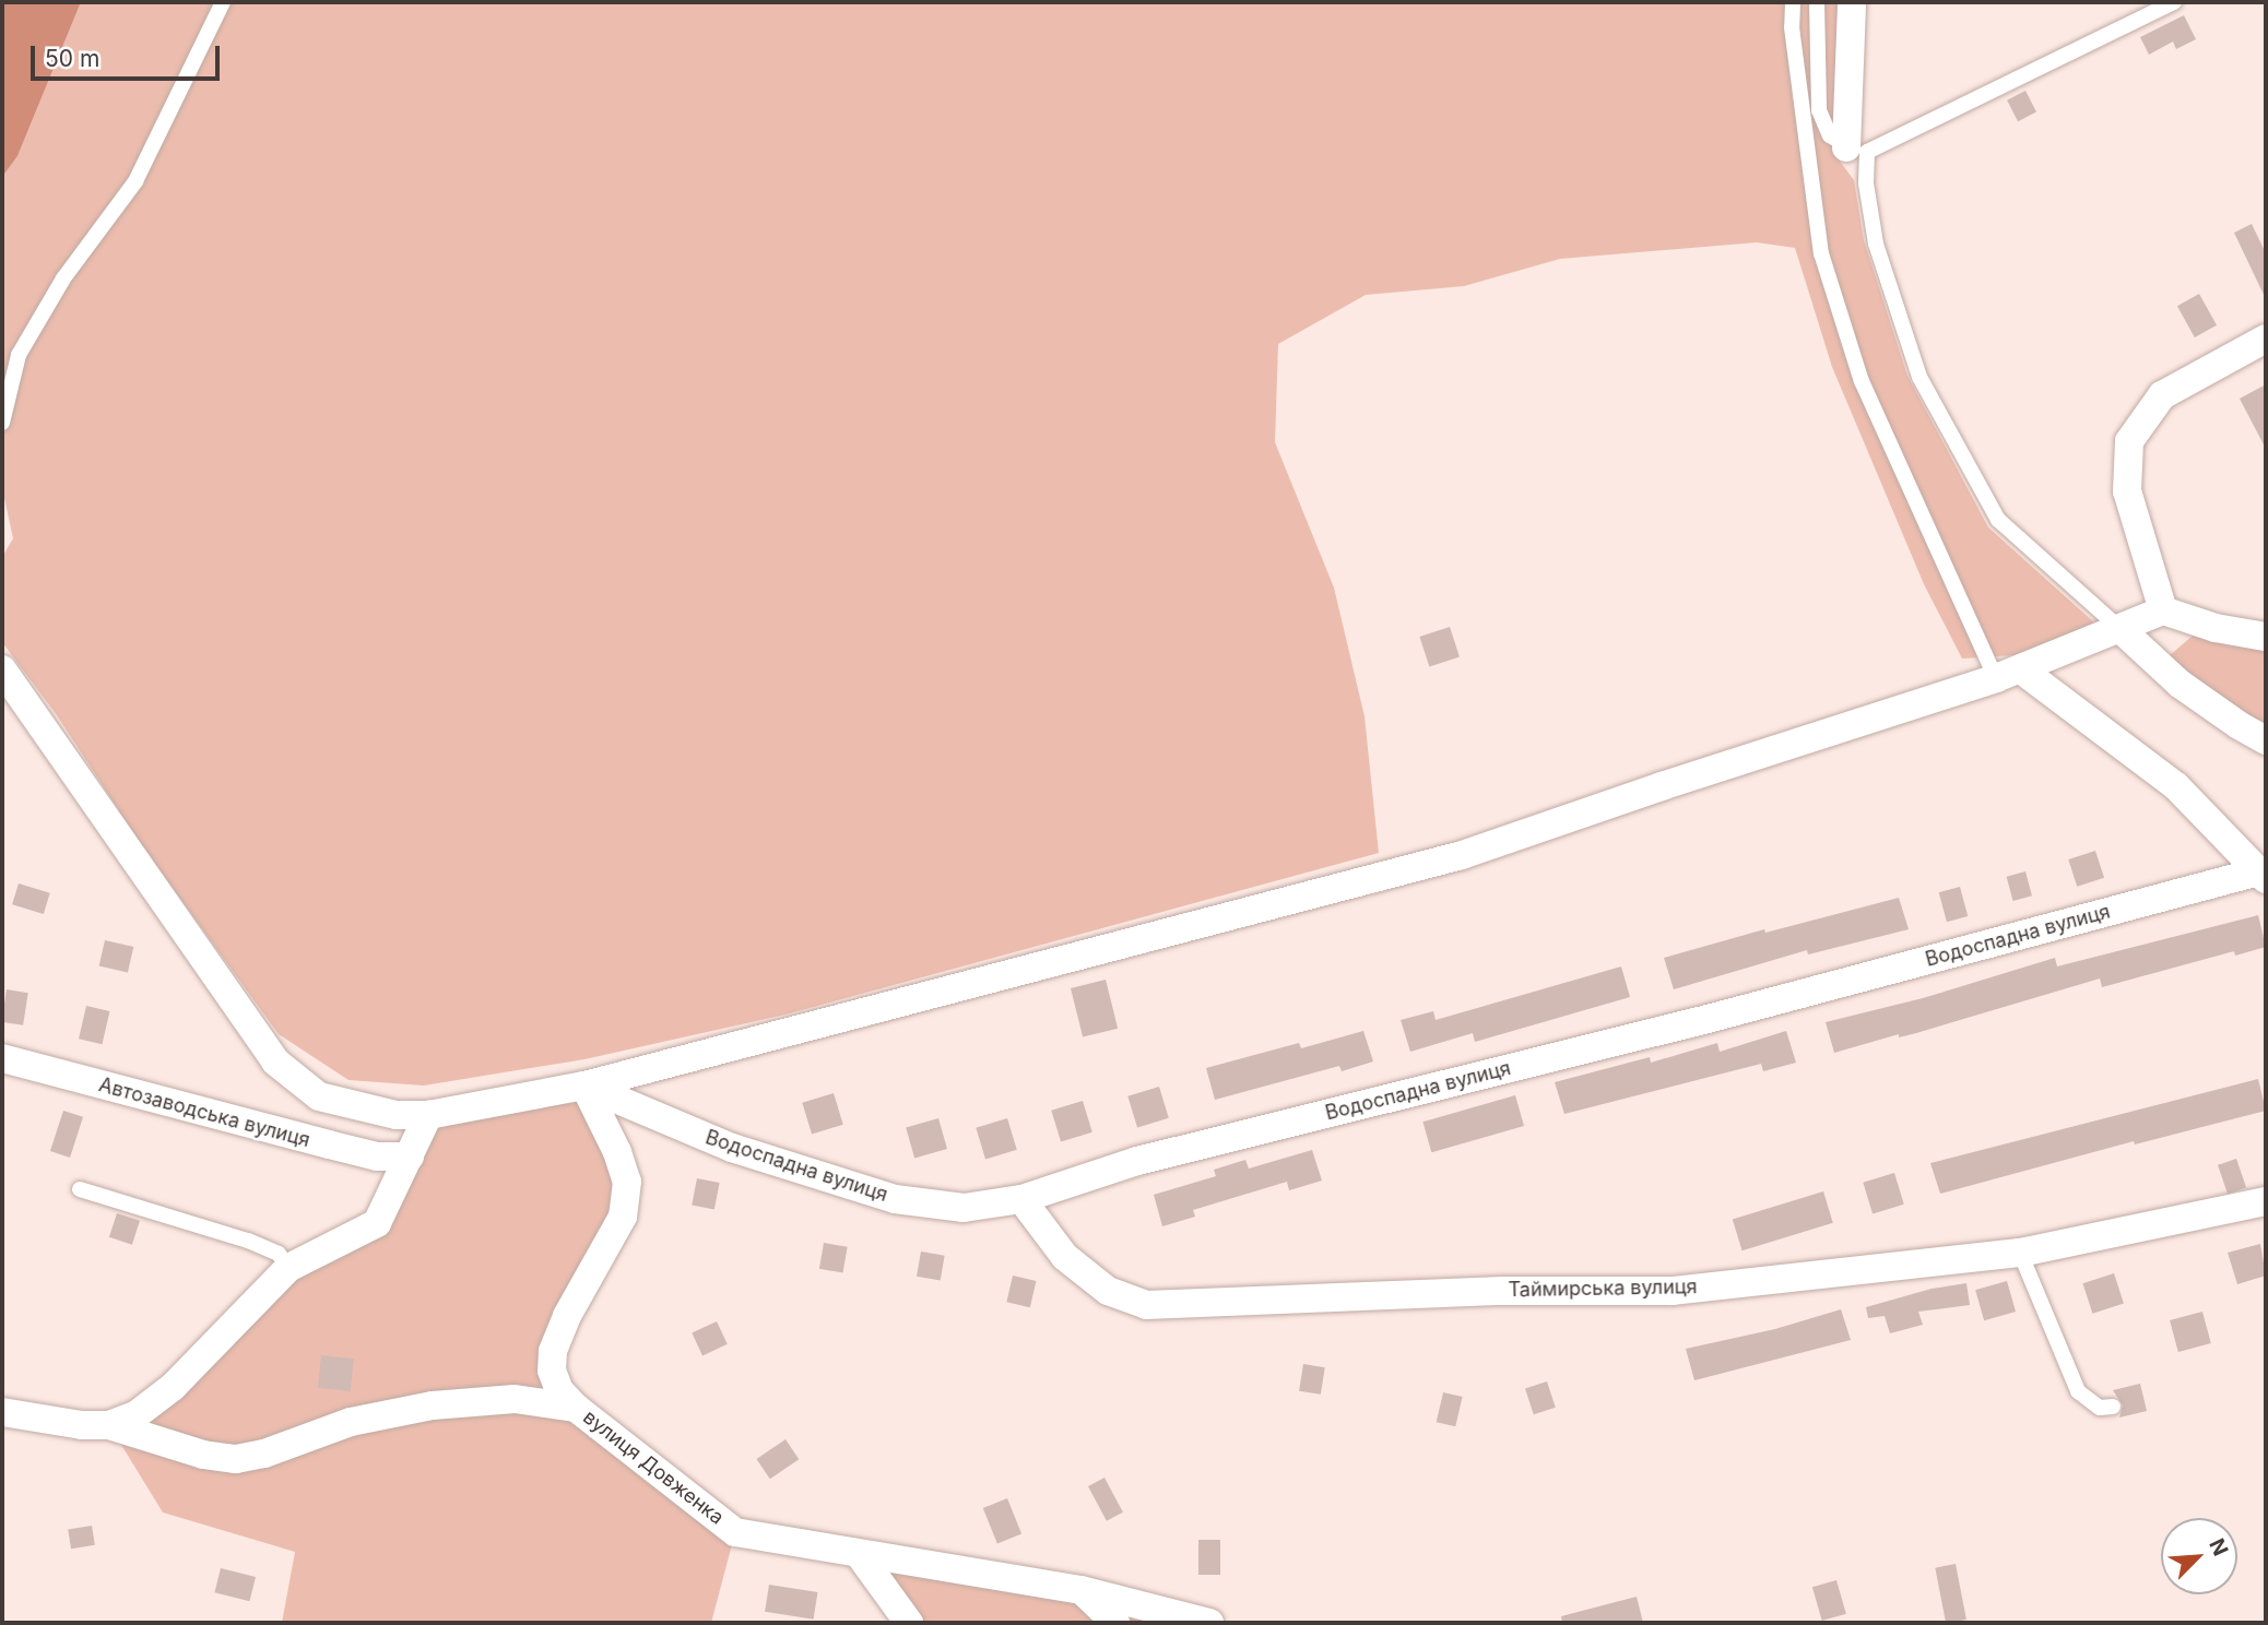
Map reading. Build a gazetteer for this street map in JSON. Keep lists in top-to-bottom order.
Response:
{
  "streets": {
    "street": [
      "Водоспадна вулиця",
      "Автозаводська вулиця",
      "Таймирська вулиця",
      "вулиця Довженка"
    ]
  },
  "crossings": [
    ["Водоспадна вулиця", "Таймирська вулиця"],
    ["Водоспадна вулиця", "вулиця Довженка"]
  ],
  "scale_bar": "50 m",
  "north": "top right"
}
